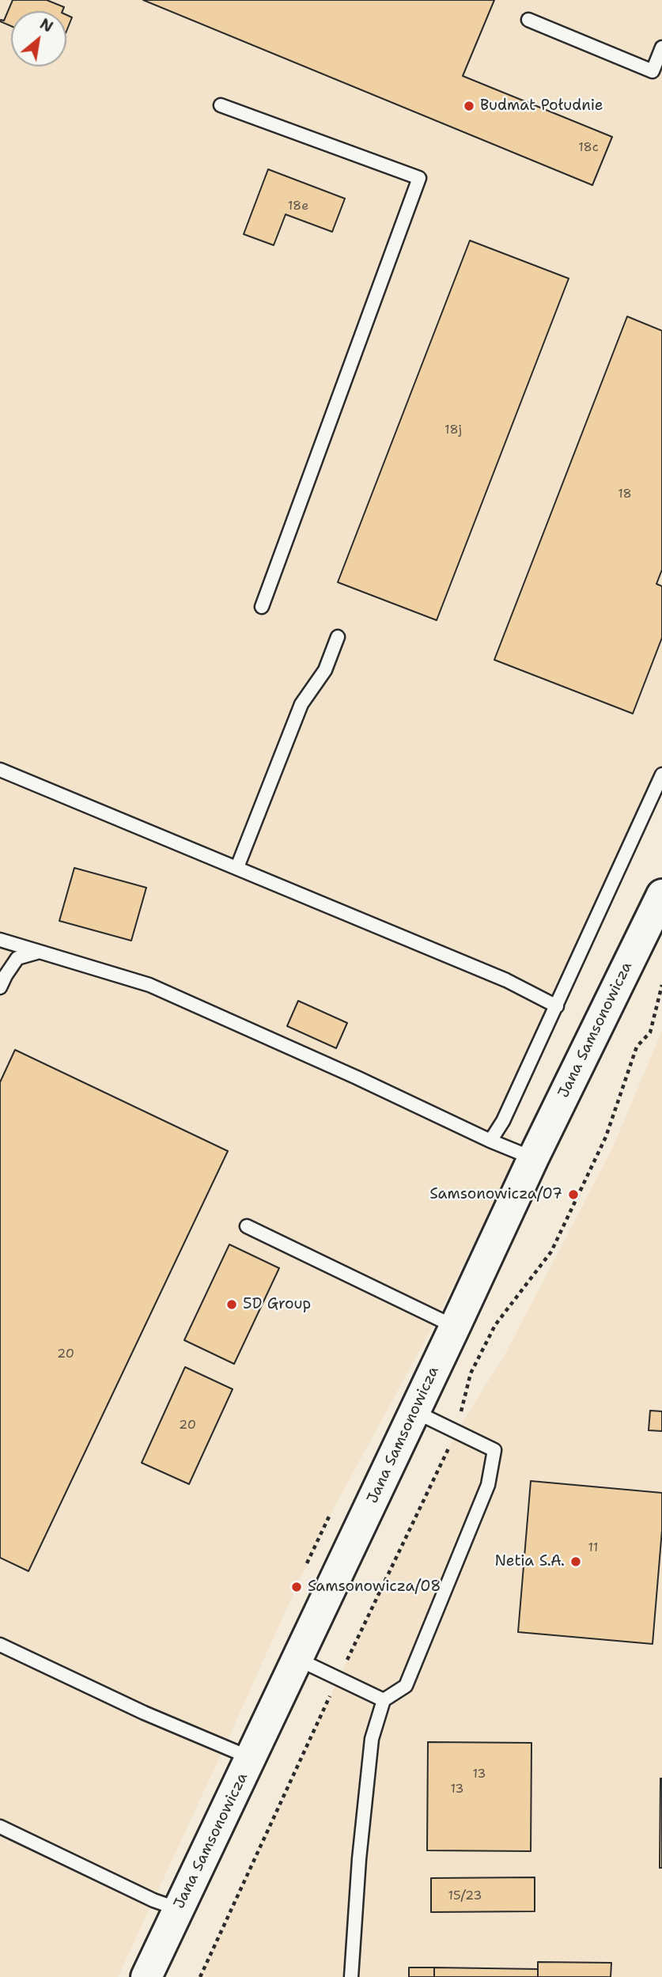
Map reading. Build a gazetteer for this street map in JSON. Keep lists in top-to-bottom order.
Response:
{
  "streets": {
    "main road": ["Jana Samsonowicza"]
  },
  "places": [
    "Budmat Południe",
    "Samsonowicza/07",
    "5D Group",
    "Netia S.A.",
    "Samsonowicza/08"
  ],
  "house_numbers": [
    "18c",
    "18e",
    "18j",
    "18",
    "20",
    "20",
    "11",
    "13",
    "13",
    "15/23"
  ],
  "north": "top right"
}
